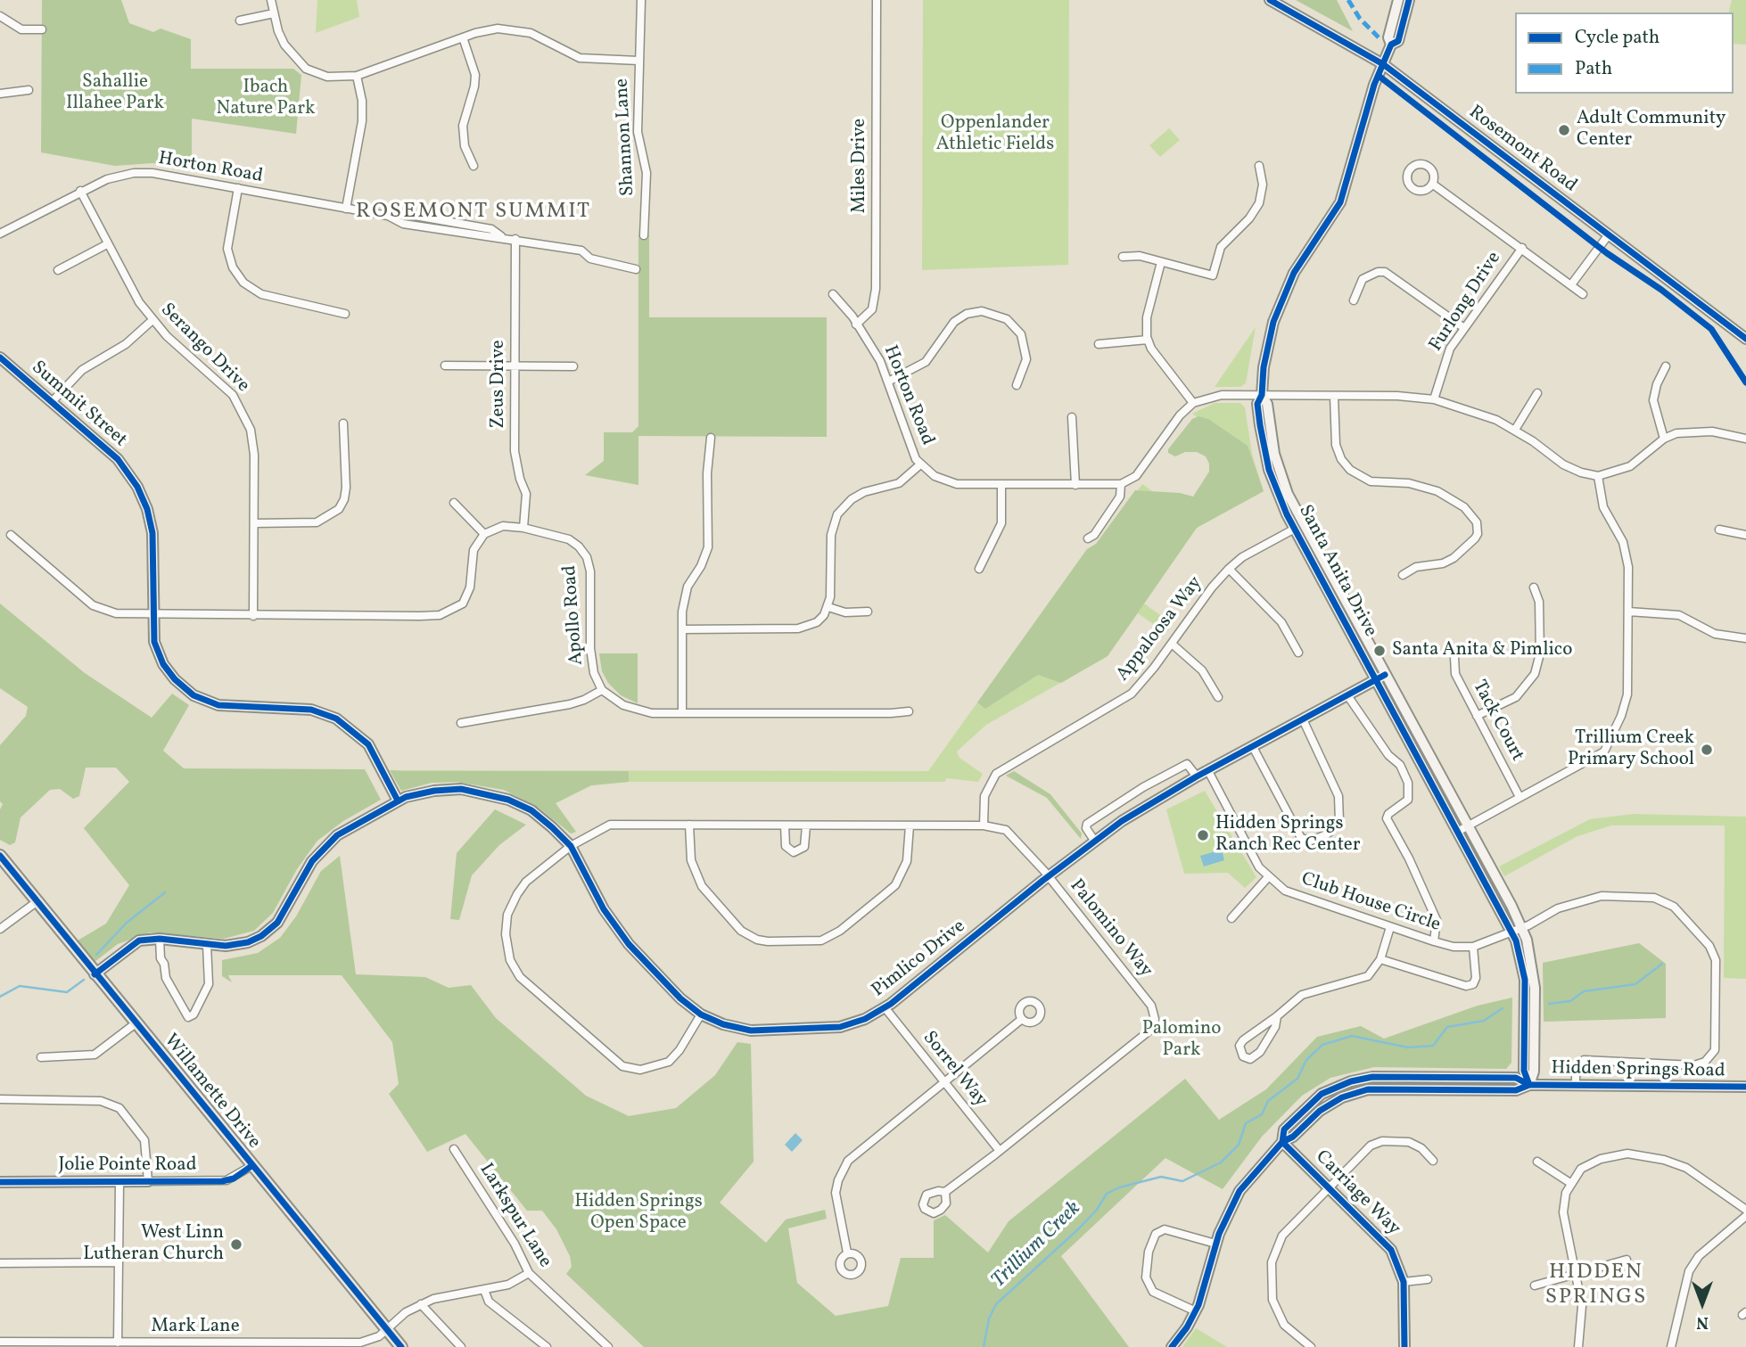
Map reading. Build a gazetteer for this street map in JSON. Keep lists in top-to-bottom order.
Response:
{
  "streets": {
    "main road": [
      "Rosemont Road",
      "Summit Street",
      "Santa Anita Drive",
      "Pimlico Drive",
      "Hidden Springs Road",
      "Willamette Drive",
      "Jolie Pointe Road",
      "Carriage Way"
    ],
    "street": [
      "Shannon Lane",
      "Miles Drive",
      "Horton Road",
      "Furlong Drive",
      "Serango Drive",
      "Zeus Drive",
      "Apollo Road",
      "Appaloosa Way",
      "Tack Court",
      "Club House Circle",
      "Palomino Way",
      "Sorrel Way",
      "Larkspur Lane",
      "Mark Lane"
    ]
  },
  "crossings": [
    ["Rosemont Road", "Santa Anita Drive"],
    ["Miles Drive", "Horton Road"],
    ["Horton Road", "Serango Drive"],
    ["Horton Road", "Zeus Drive"],
    ["Zeus Drive", "Apollo Road"],
    ["Summit Street", "Pimlico Drive"],
    ["Santa Anita Drive", "Appaloosa Way"],
    ["Santa Anita Drive", "Club House Circle"],
    ["Santa Anita Drive", "Pimlico Drive"],
    ["Santa Anita Drive", "Hidden Springs Road"],
    ["Appaloosa Way", "Palomino Way"],
    ["Club House Circle", "Pimlico Drive"],
    ["Club House Circle", "Hidden Springs Road"],
    ["Palomino Way", "Pimlico Drive"],
    ["Palomino Way", "Sorrel Way"],
    ["Pimlico Drive", "Sorrel Way"],
    ["Pimlico Drive", "Willamette Drive"],
    ["Hidden Springs Road", "Carriage Way"],
    ["Willamette Drive", "Jolie Pointe Road"],
    ["Willamette Drive", "Mark Lane"],
    ["Larkspur Lane", "Mark Lane"]
  ],
  "districts": ["ROSEMONT SUMMIT", "HIDDEN SPRINGS"],
  "water": ["Trillium Creek"],
  "parks": [
    "Sahallie Illahee Park",
    "Ibach Nature Park",
    "Oppenlander Athletic Fields",
    "Palomino Park",
    "Hidden Springs Open Space"
  ],
  "places": [
    "Adult Community Center",
    "Santa Anita & Pimlico",
    "Trillium Creek Primary School",
    "Hidden Springs Ranch Rec Center",
    "West Linn Lutheran Church"
  ],
  "legend": ["Cycle path", "Path"],
  "north": "bottom"
}
